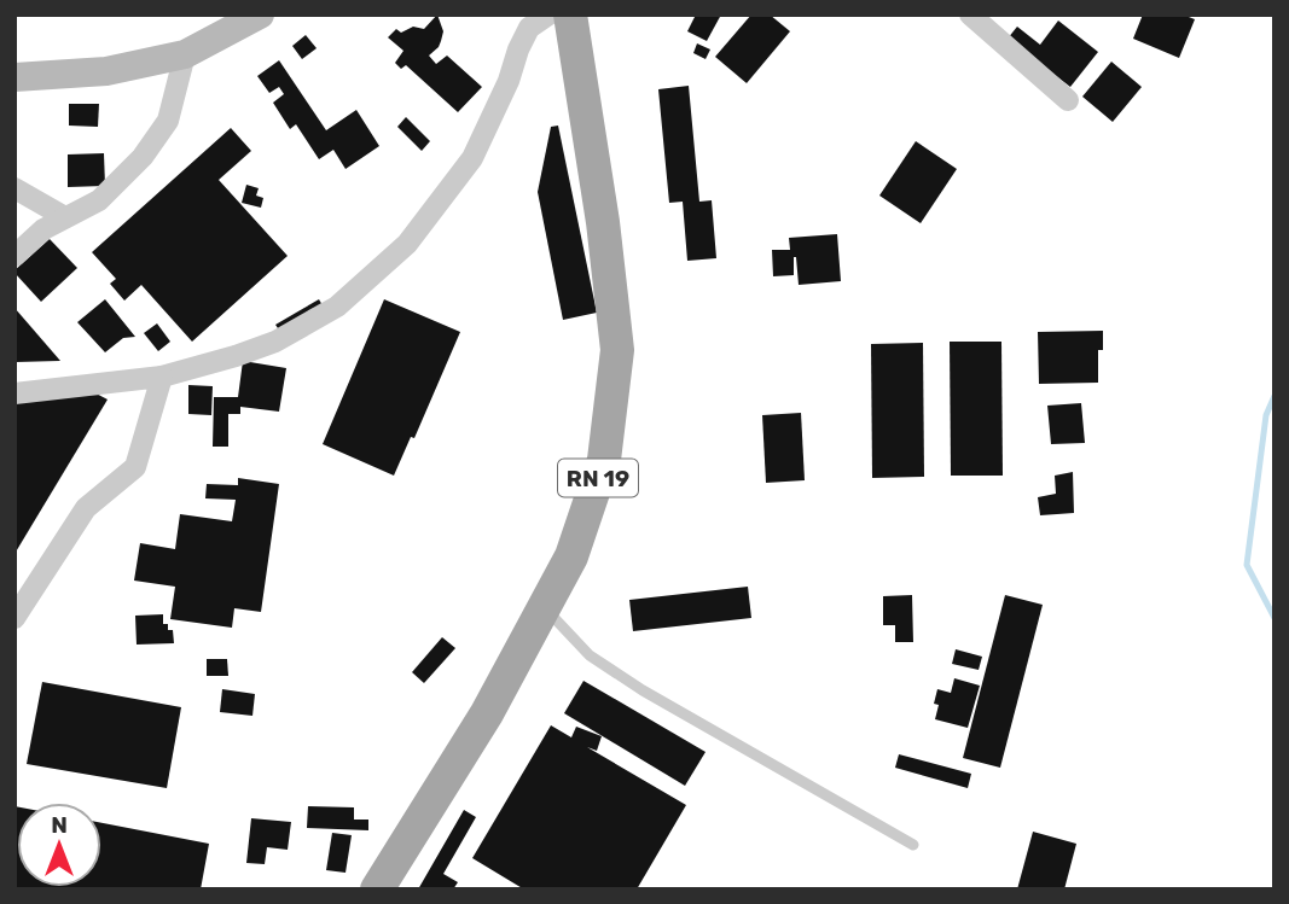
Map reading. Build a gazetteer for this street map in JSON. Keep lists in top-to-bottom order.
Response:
{
  "streets": {
    "main road": ["RN 19"]
  },
  "north": "top"
}
